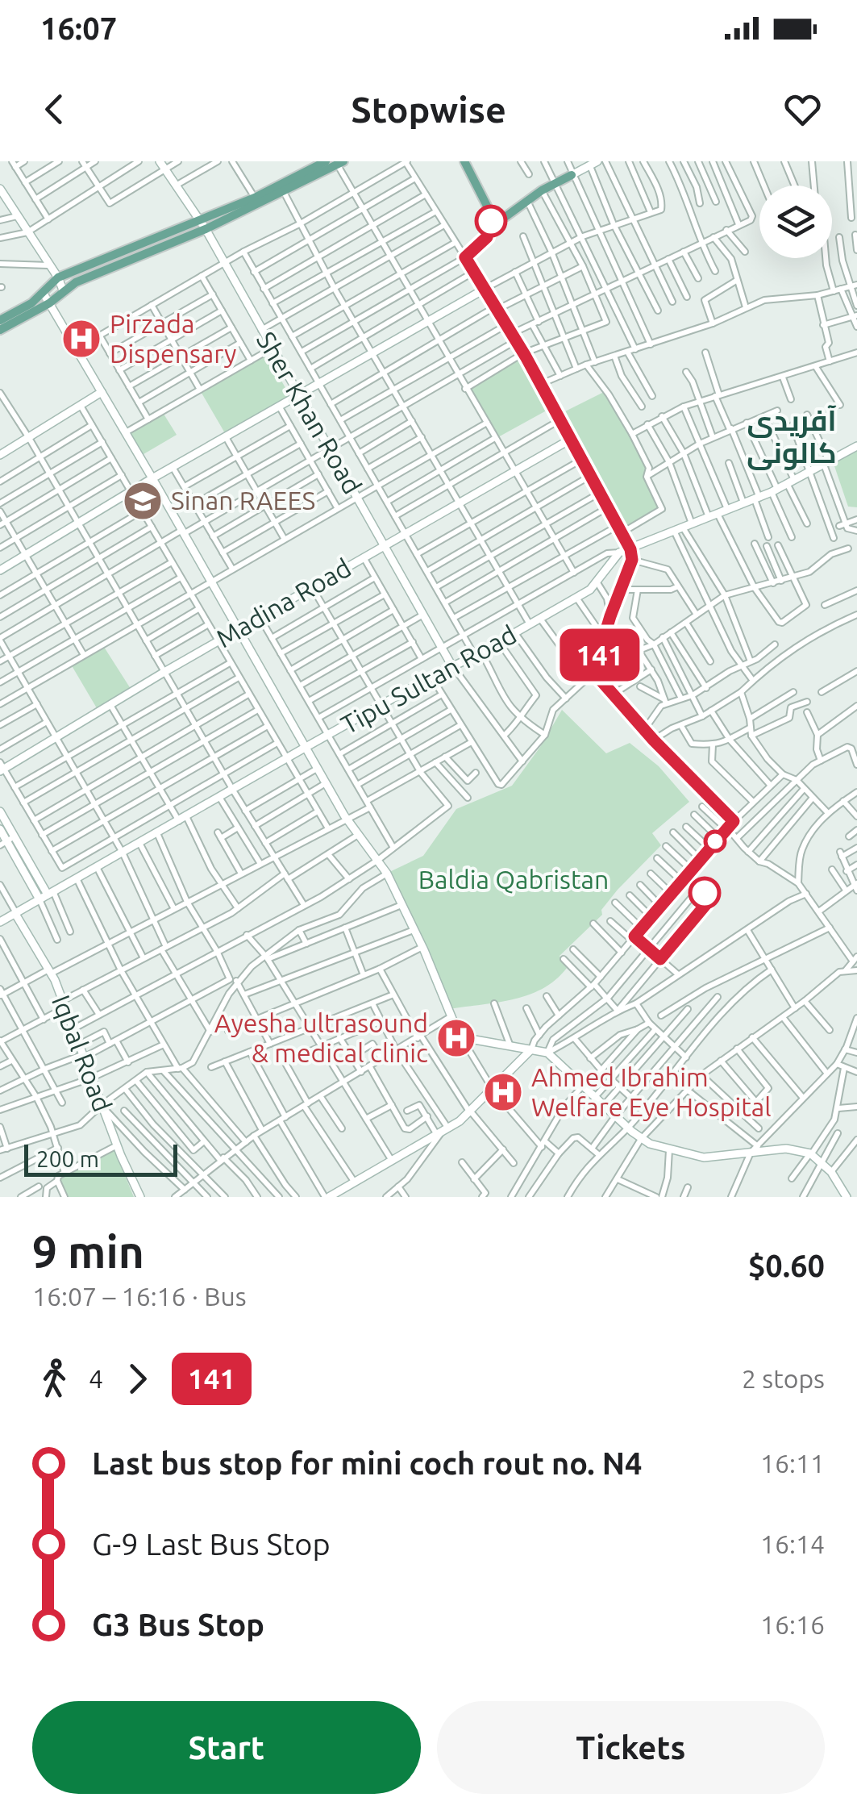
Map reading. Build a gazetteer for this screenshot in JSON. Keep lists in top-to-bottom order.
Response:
{
  "streets": {
    "main road": [
      "Sher Khan Road",
      "Madina Road",
      "Tipu Sultan Road",
      "Iqbal Road"
    ]
  },
  "crossings": [
    ["Sher Khan Road", "Madina Road"],
    ["Sher Khan Road", "Tipu Sultan Road"],
    ["Tipu Sultan Road", "Iqbal Road"]
  ],
  "districts": ["آفریدی کالونی"],
  "parks": ["Baldia Qabristan"],
  "places": {
    "hospital": ["Pirzada Dispensary", "Ayesha ultrasound & medical clinic", "Ahmed Ibrahim Welfare Eye Hospital"],
    "school or university": ["Sinan RAEES"]
  },
  "lines": ["bus line 141"],
  "scale_bar": "200 m",
  "page": {
    "status": "16:07",
    "header": "Stopwise",
    "on_map": "141",
    "scale": "200 m",
    "heading": ["9 min", "16:07 – 16:16 · Bus", "$0.60"],
    "legs": ["4", "141", "2 stops"],
    "list": [
      {
        "name": "Last bus stop for mini coch rout no. N4",
        "value": "16:11"
      },
      {
        "name": "G-9 Last Bus Stop",
        "value": "16:14"
      },
      {
        "name": "G3 Bus Stop",
        "value": "16:16"
      }
    ],
    "buttons": ["Start", "Tickets"]
  }
}
